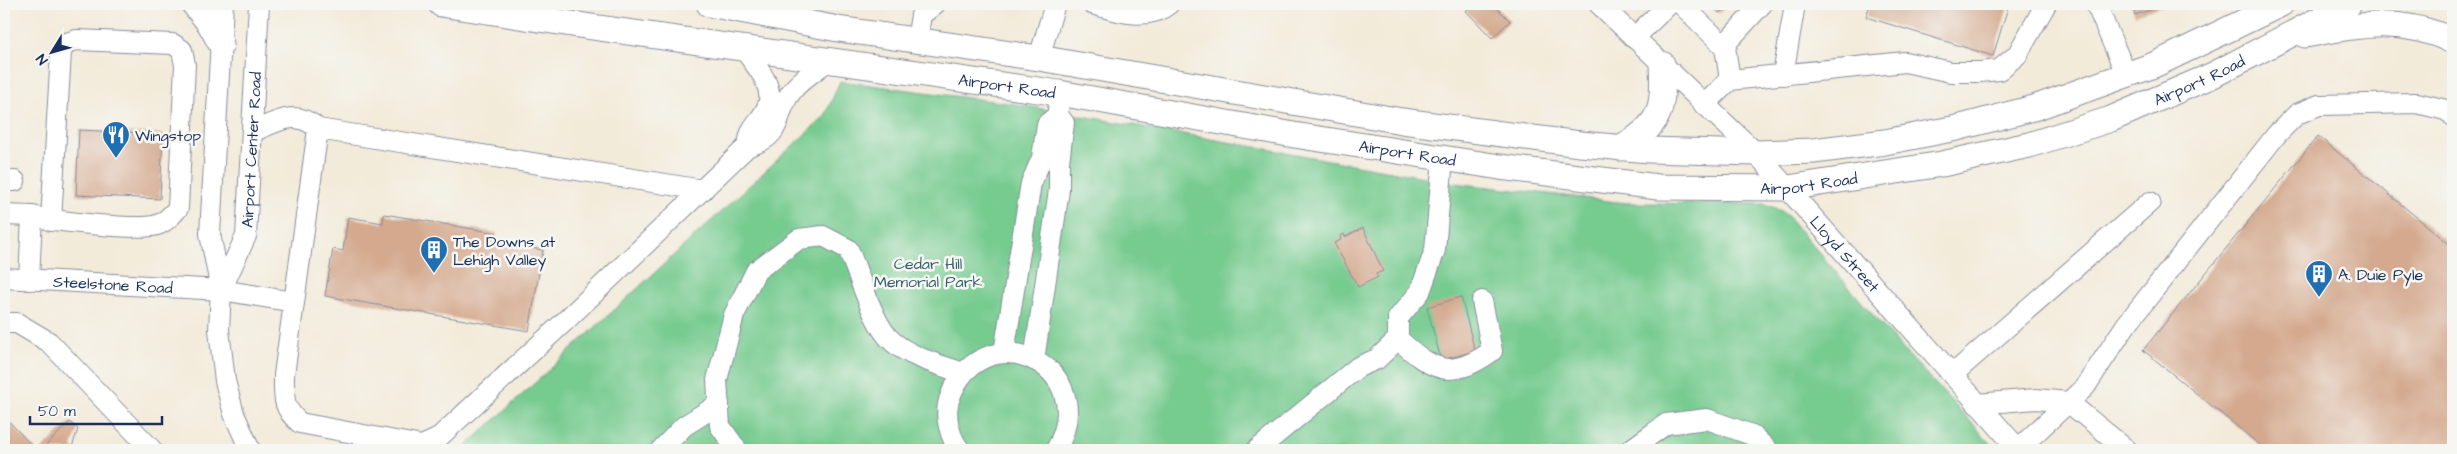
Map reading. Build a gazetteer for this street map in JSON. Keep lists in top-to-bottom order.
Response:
{
  "streets": {
    "main road": ["Airport Road"],
    "street": ["Airport Center Road", "Lloyd Street", "Steelstone Road"]
  },
  "crossings": [
    ["Airport Road", "Lloyd Street"],
    ["Airport Center Road", "Steelstone Road"]
  ],
  "parks": ["Cedar Hill Memorial Park"],
  "places": {
    "restaurant": ["Wingstop"],
    "building": ["The Downs at Lehigh Valley", "A. Duie Pyle"]
  },
  "scale_bar": "50 m",
  "north": "bottom left"
}
